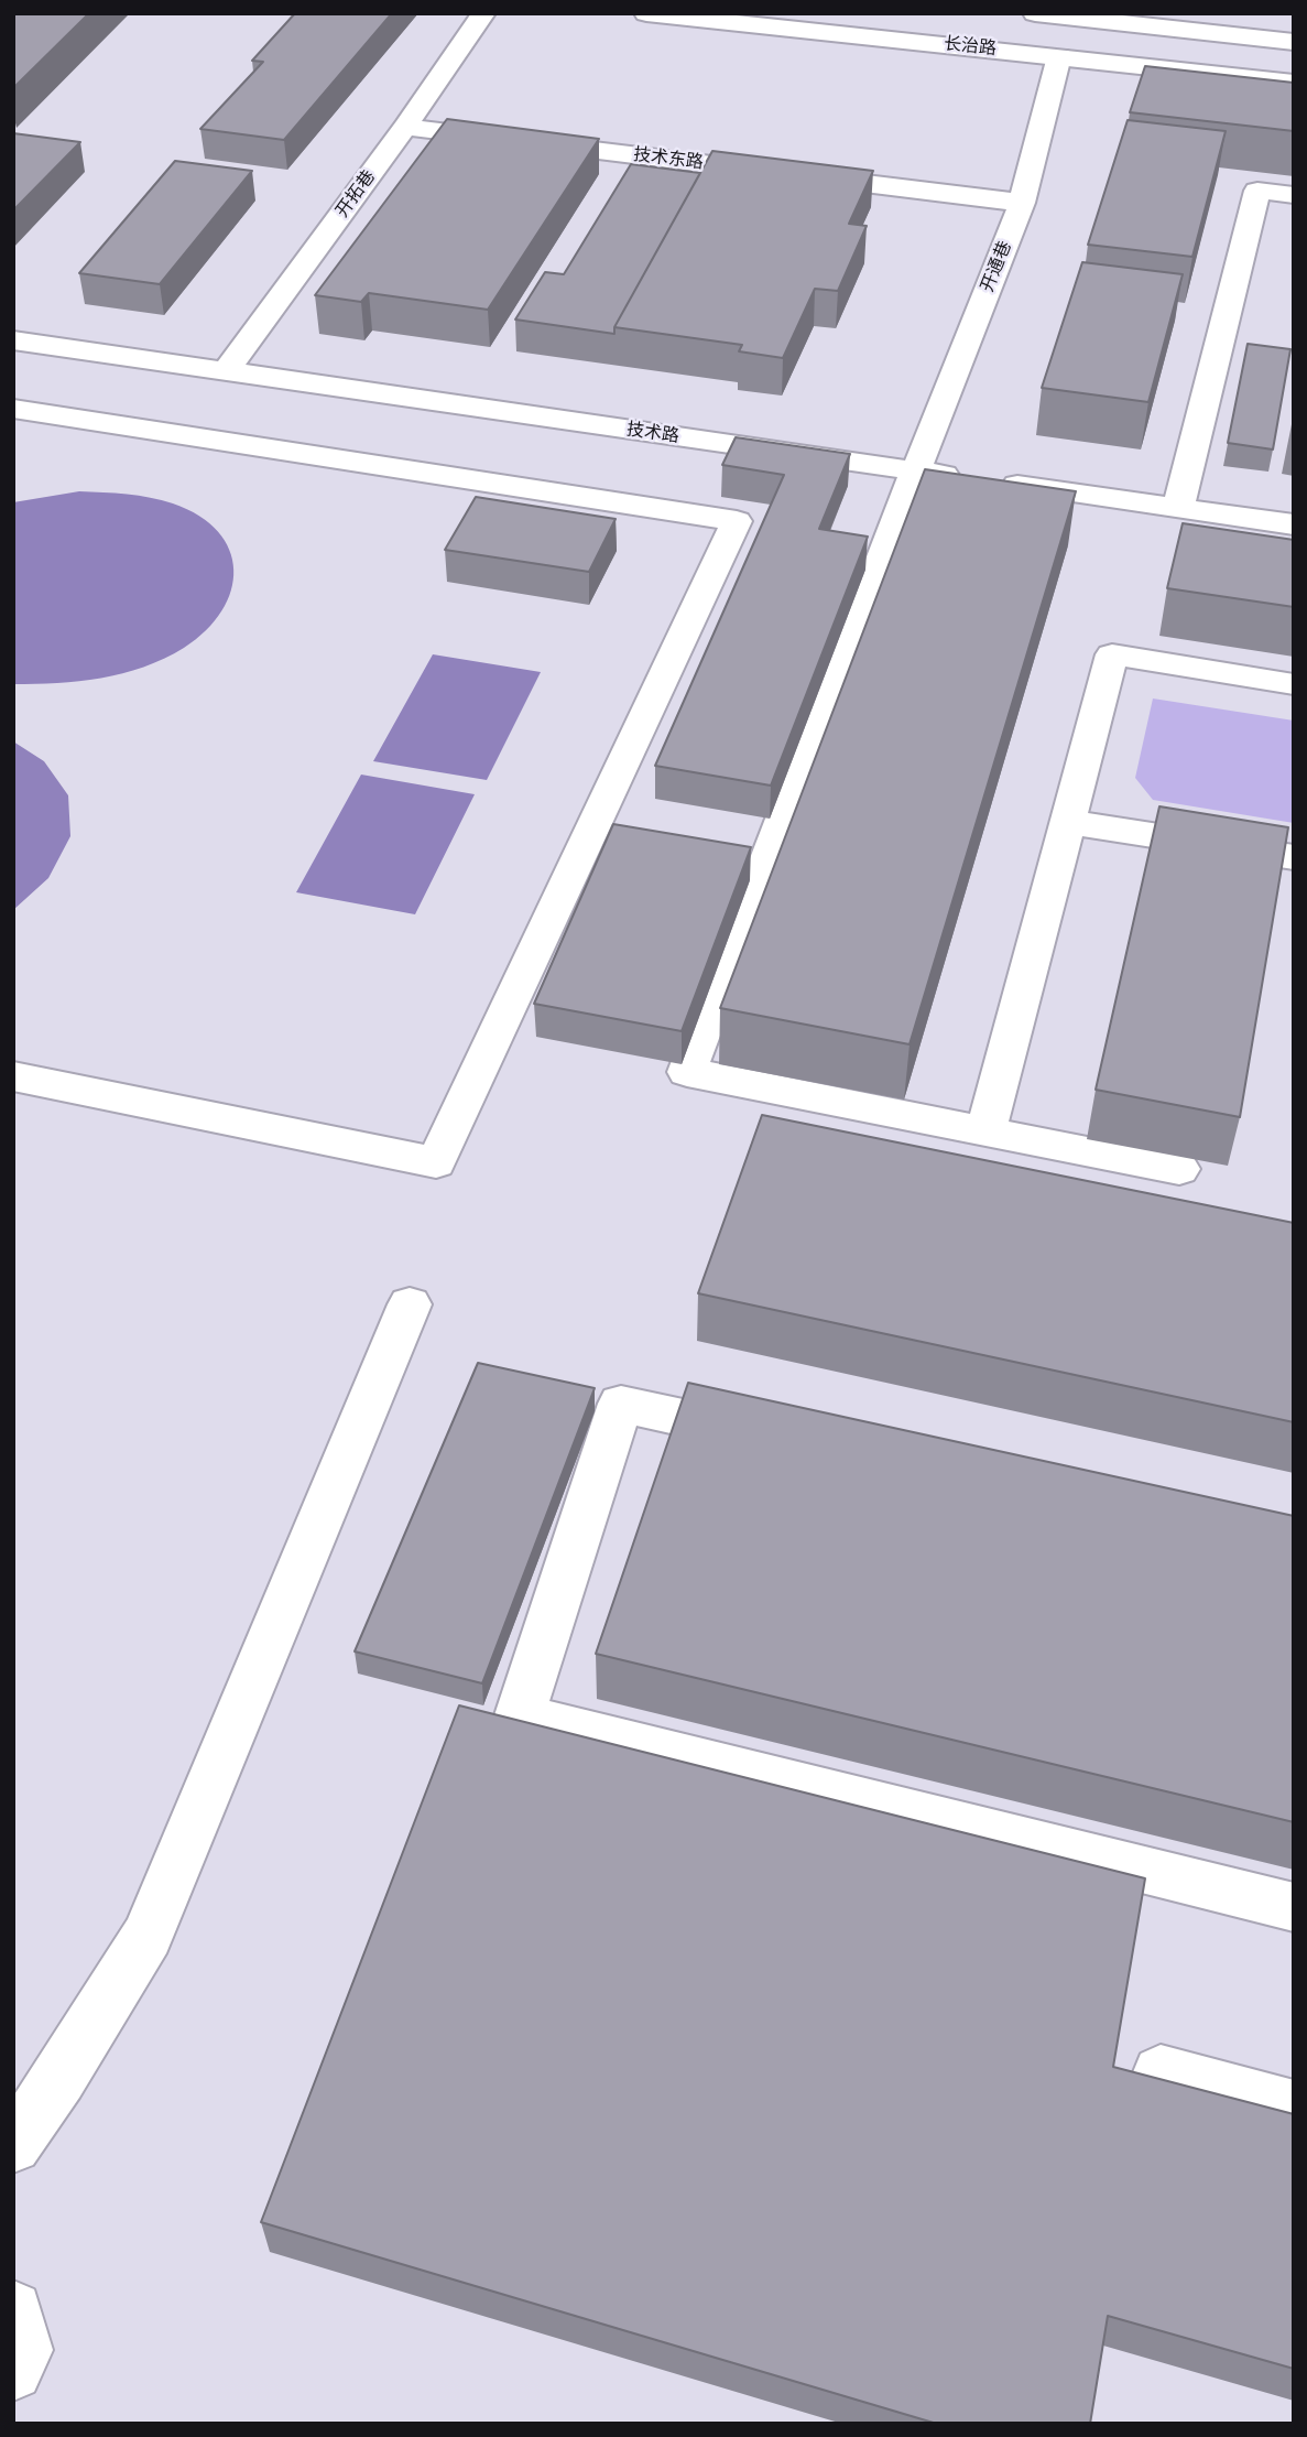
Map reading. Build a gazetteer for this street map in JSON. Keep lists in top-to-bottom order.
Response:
{
  "streets": {
    "street": [
      "长治路",
      "技术东路",
      "开拓巷",
      "开通巷",
      "技术路"
    ]
  },
  "crossings": [
    ["长治路", "开通巷"],
    ["技术东路", "开拓巷"],
    ["技术东路", "开通巷"],
    ["开拓巷", "技术路"],
    ["开通巷", "技术路"]
  ]
}
